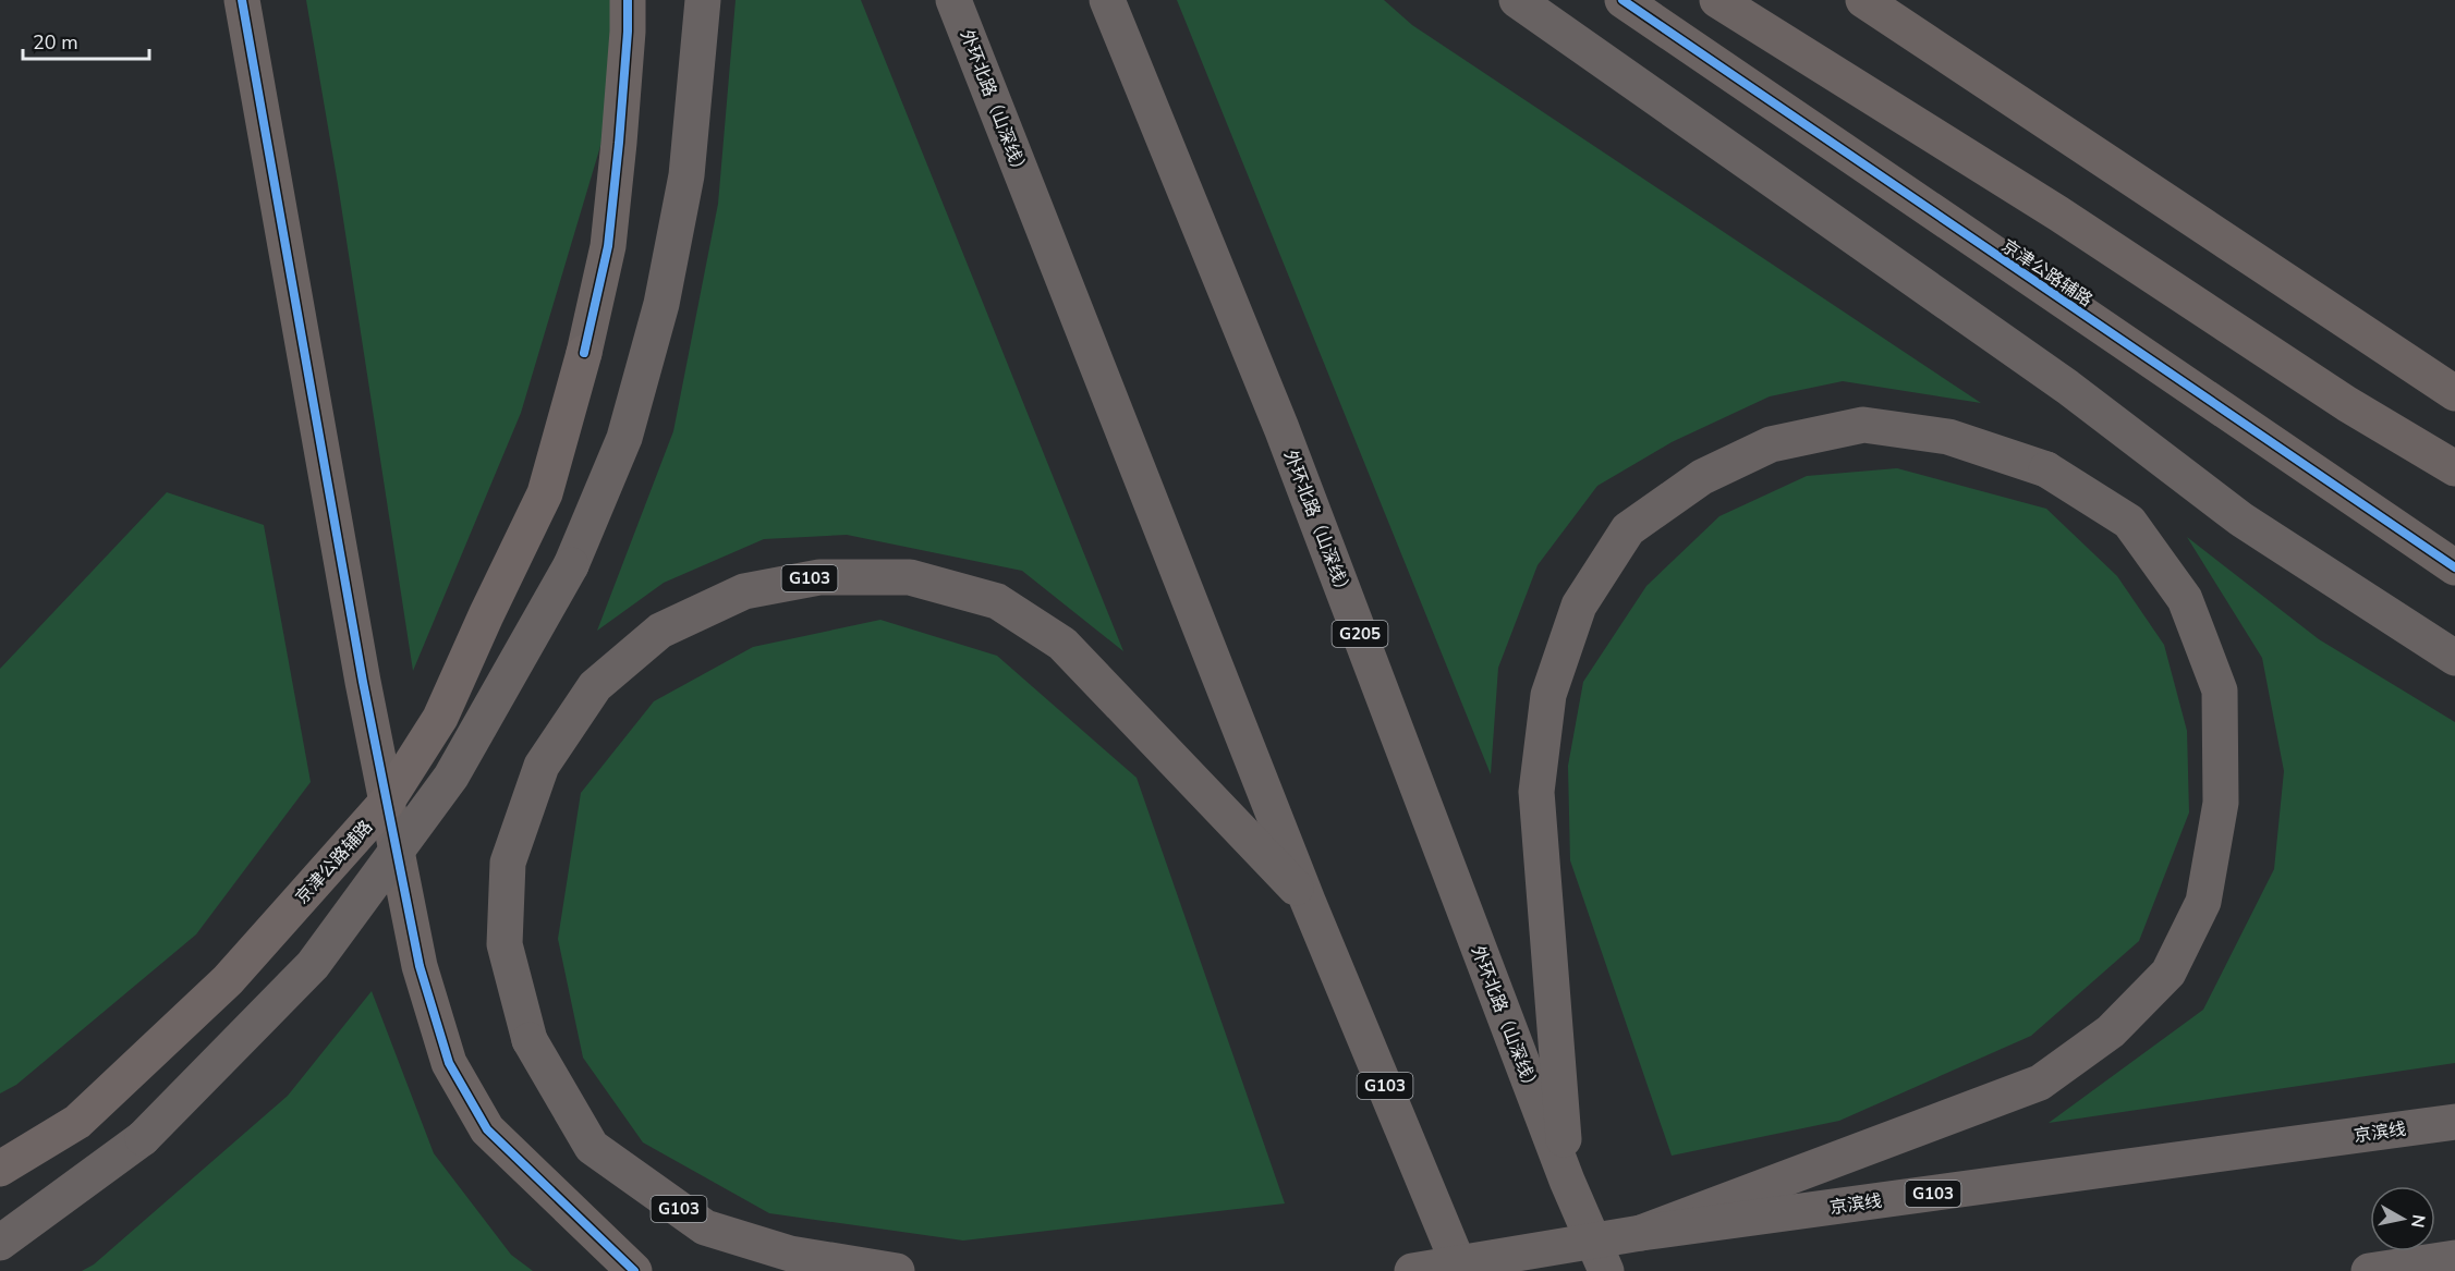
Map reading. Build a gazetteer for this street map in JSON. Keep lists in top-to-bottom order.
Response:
{
  "streets": {
    "highway": [
      "外环北路（山深线）",
      "G103",
      "G205",
      "京滨线"
    ],
    "main road": ["京津公路辅路"]
  },
  "crossings": [
    ["外环北路（山深线）", "G103"]
  ],
  "scale_bar": "20 m",
  "north": "right"
}
